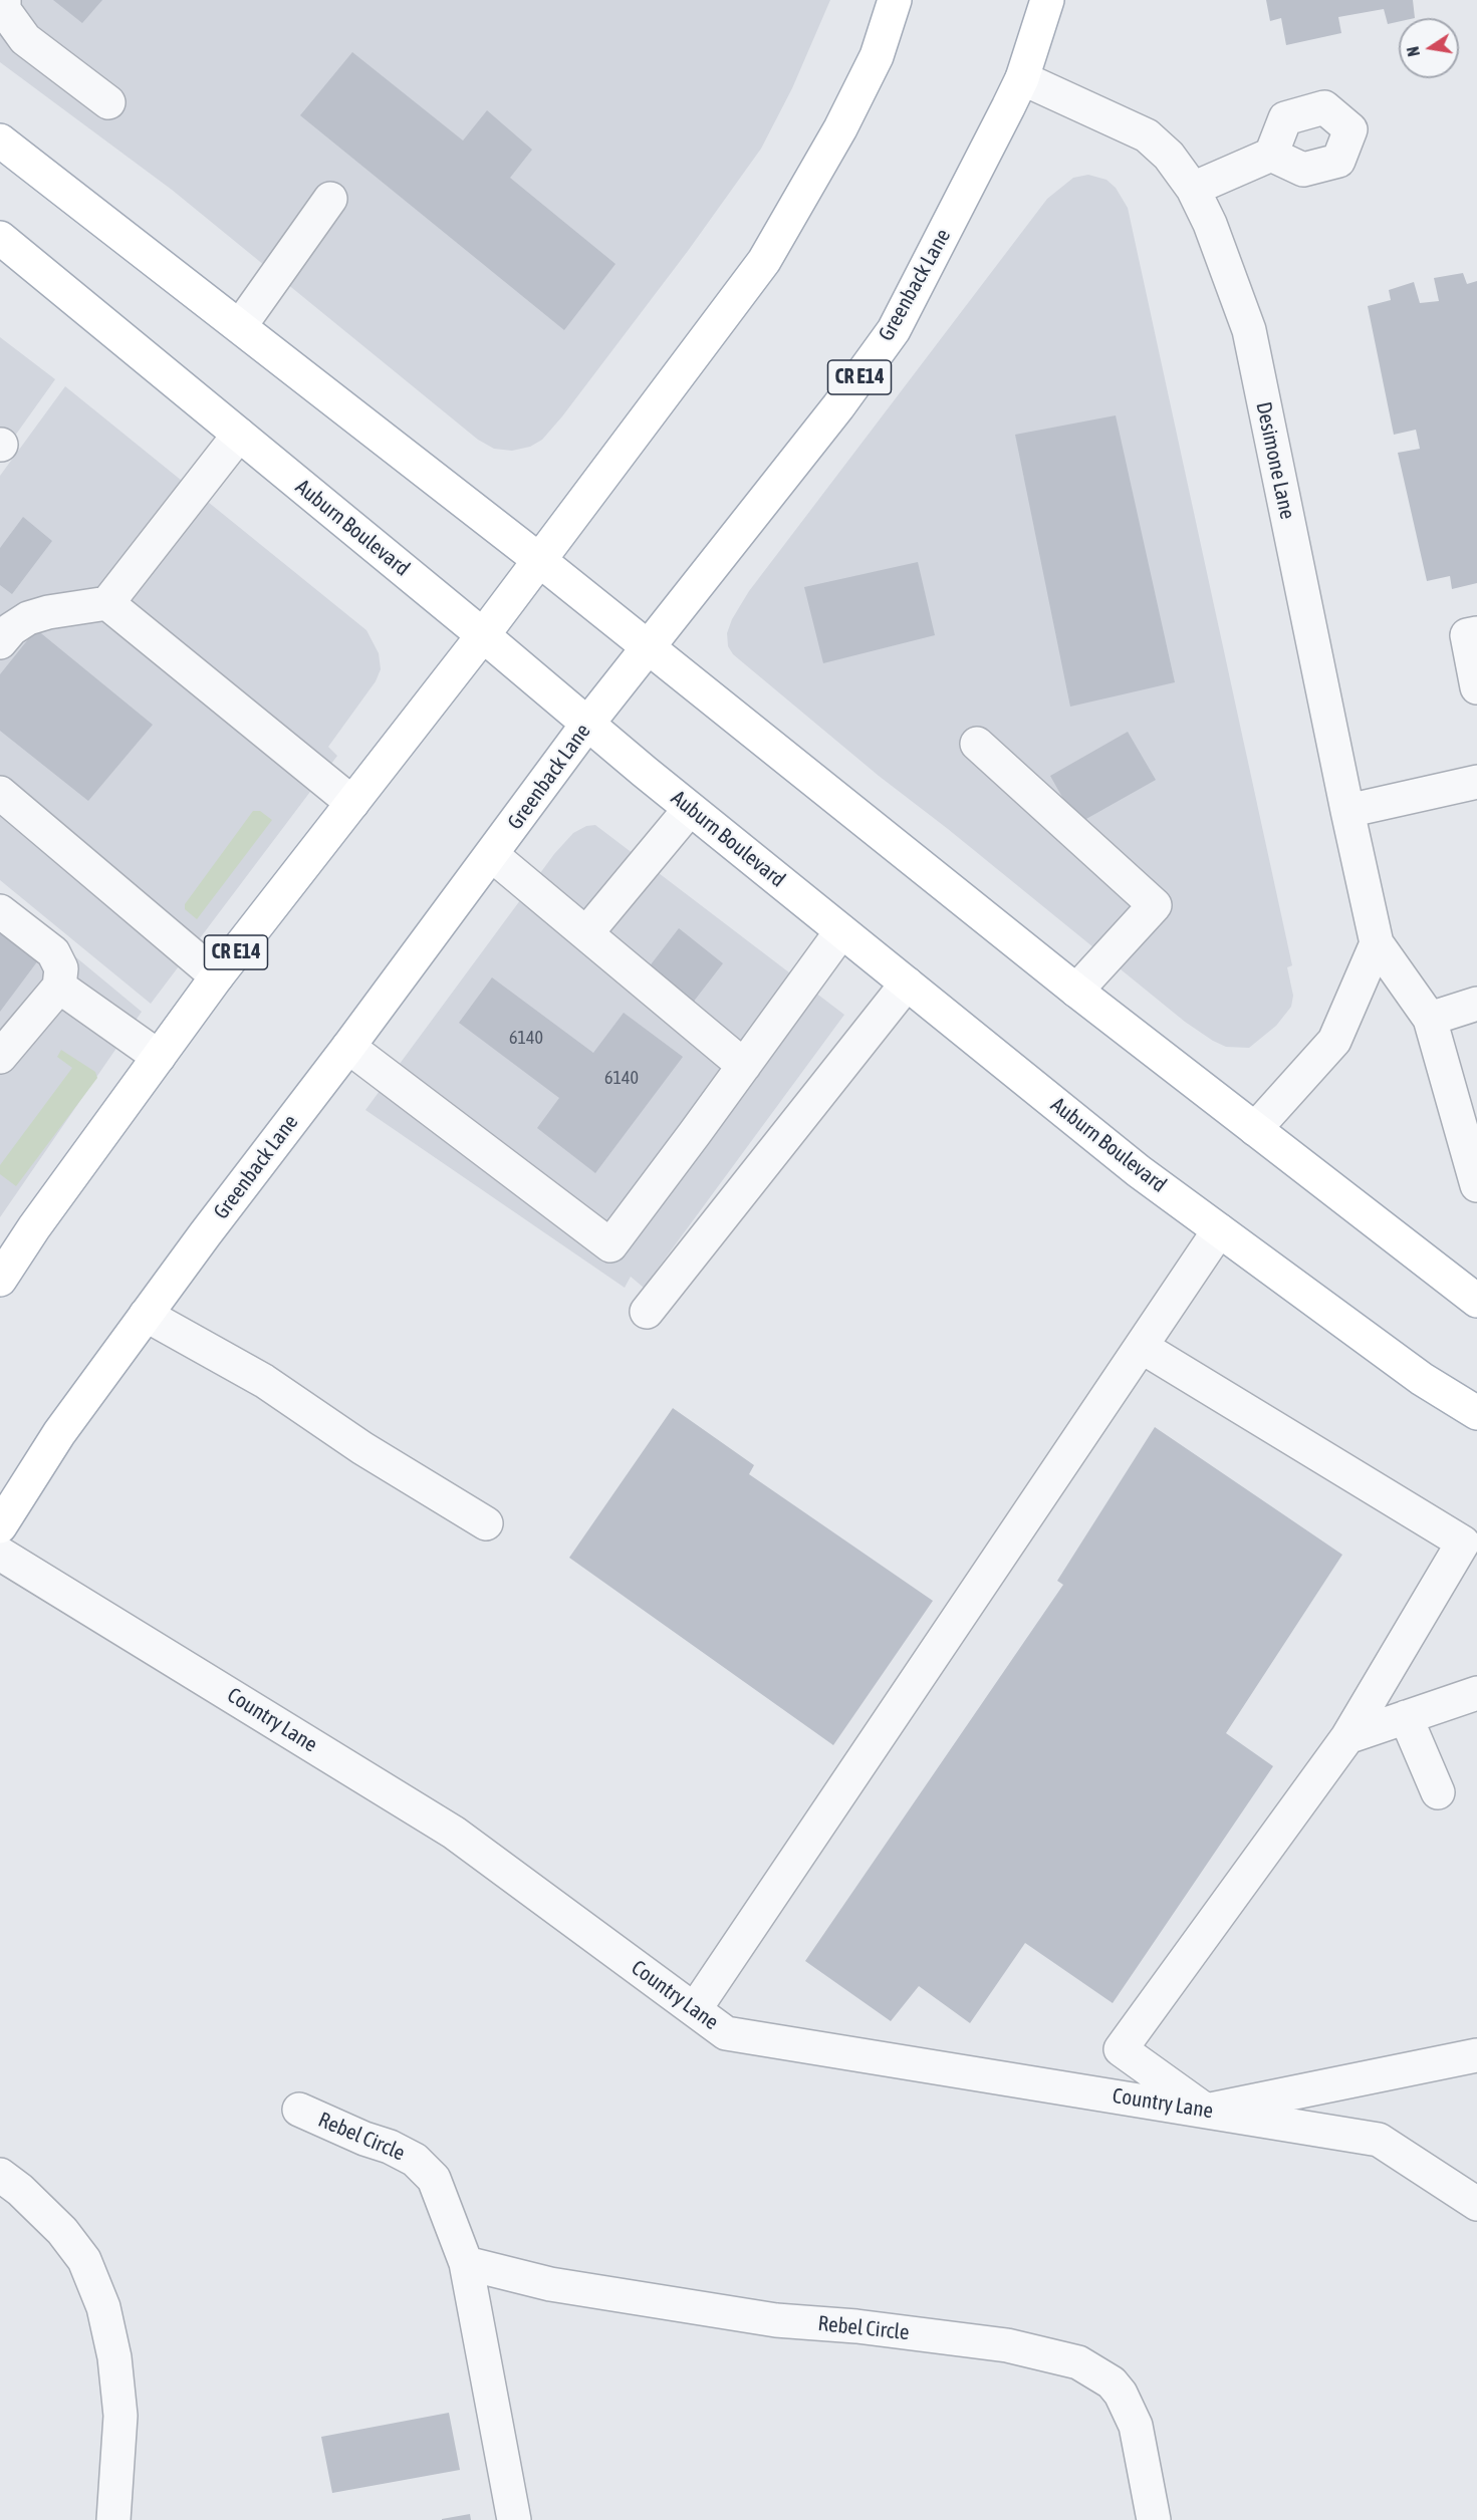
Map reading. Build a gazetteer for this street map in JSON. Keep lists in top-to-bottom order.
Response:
{
  "streets": {
    "main road": ["Greenback Lane", "CR E14", "Auburn Boulevard"],
    "street": ["Desimone Lane", "Country Lane", "Rebel Circle"]
  },
  "crossings": [
    ["Greenback Lane", "Desimone Lane"],
    ["Greenback Lane", "Auburn Boulevard"],
    ["CR E14", "Auburn Boulevard"]
  ],
  "house_numbers": ["6140", "6140"],
  "north": "left"
}
